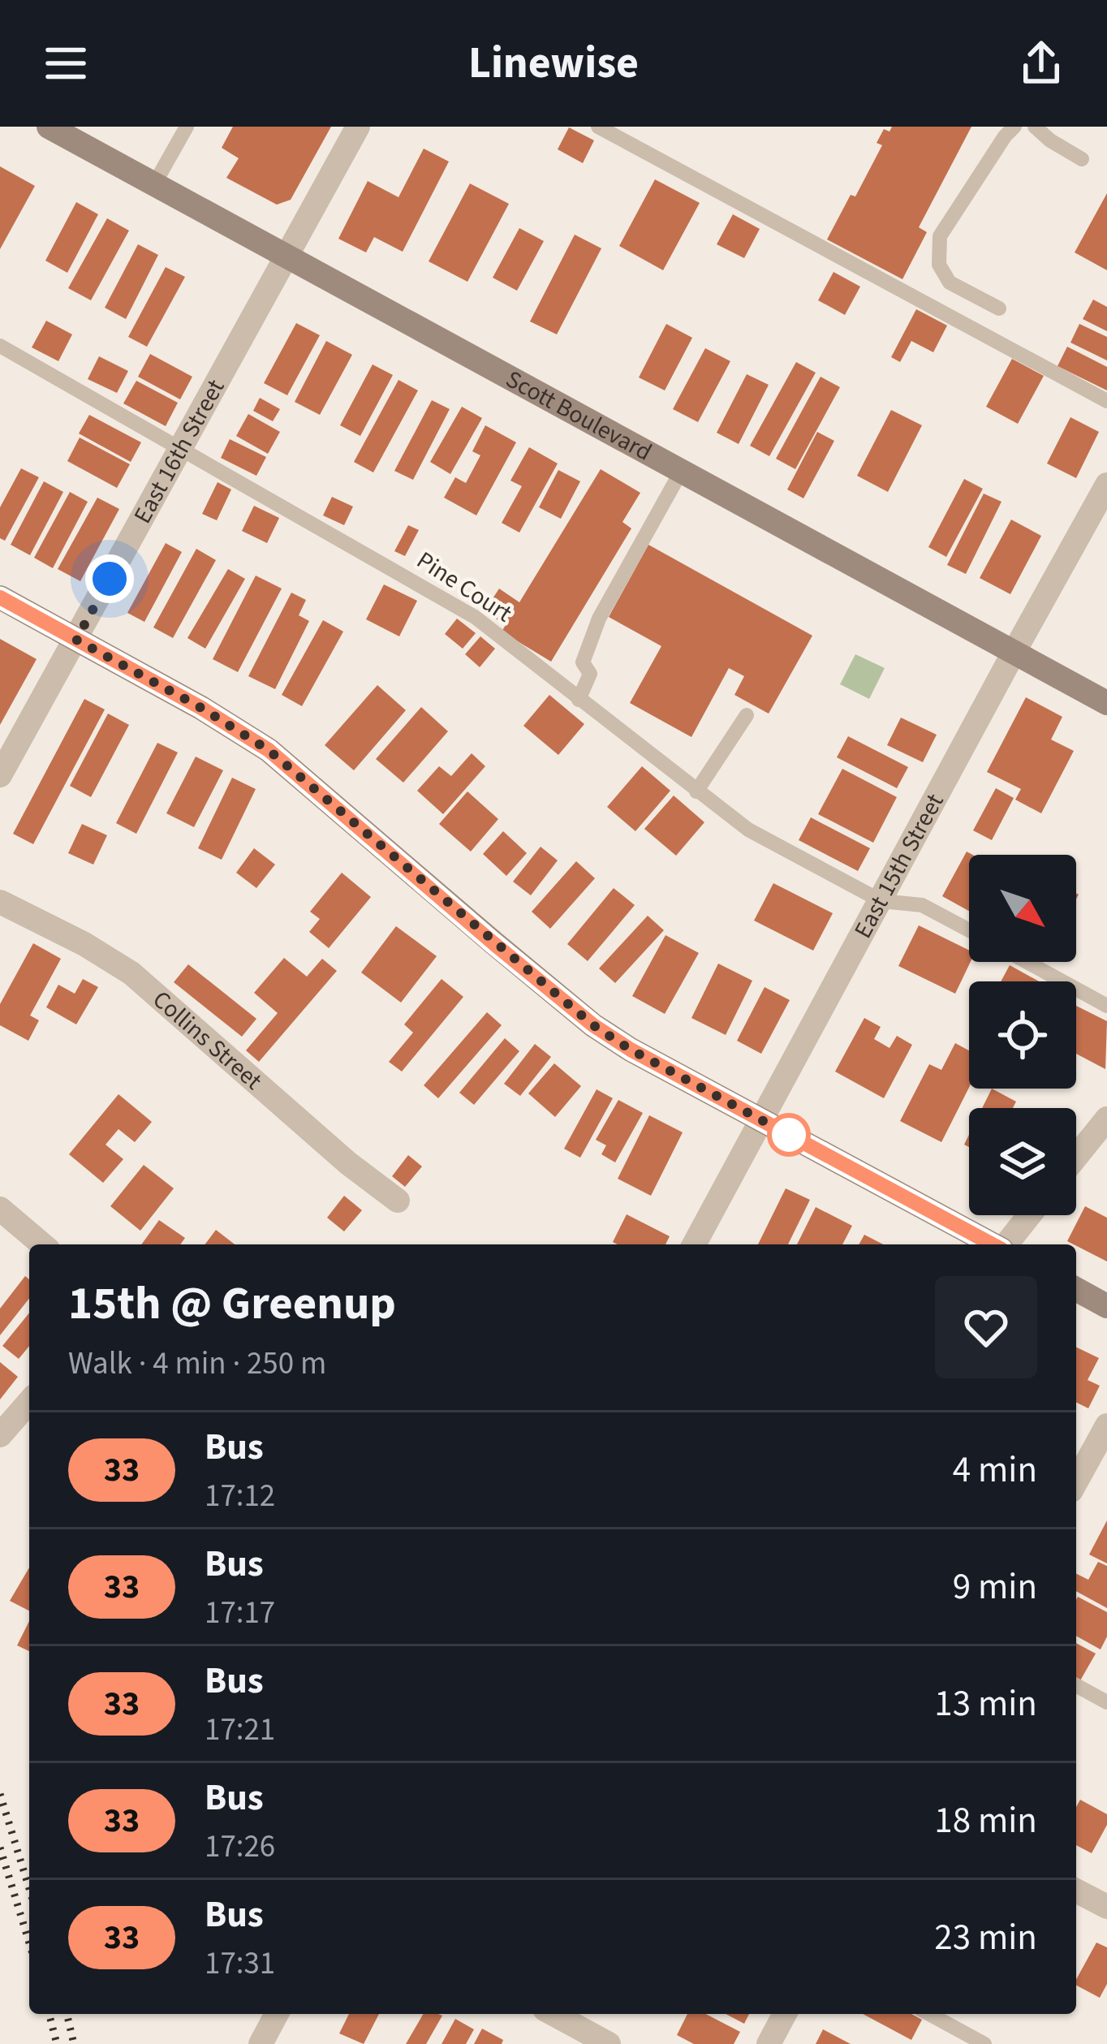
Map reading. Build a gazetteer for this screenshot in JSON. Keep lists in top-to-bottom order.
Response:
{
  "streets": {
    "main road": ["Scott Boulevard"],
    "street": ["East 16th Street", "East 15th Street", "Collins Street"],
    "lane": ["Pine Court"]
  },
  "crossings": [
    ["Scott Boulevard", "East 16th Street"],
    ["Scott Boulevard", "East 15th Street"],
    ["East 16th Street", "Pine Court"],
    ["Pine Court", "East 15th Street"]
  ],
  "lines": ["bus line 33"],
  "north": "bottom right",
  "page": {
    "header": "Linewise",
    "heading": ["15th @ Greenup", "Walk · 4 min · 250 m"],
    "list": [
      {
        "mark": "33",
        "name": "Bus",
        "note": "17:12",
        "value": "4 min"
      },
      {
        "mark": "33",
        "name": "Bus",
        "note": "17:17",
        "value": "9 min"
      },
      {
        "mark": "33",
        "name": "Bus",
        "note": "17:21",
        "value": "13 min"
      },
      {
        "mark": "33",
        "name": "Bus",
        "note": "17:26",
        "value": "18 min"
      },
      {
        "mark": "33",
        "name": "Bus",
        "note": "17:31",
        "value": "23 min"
      }
    ]
  }
}
